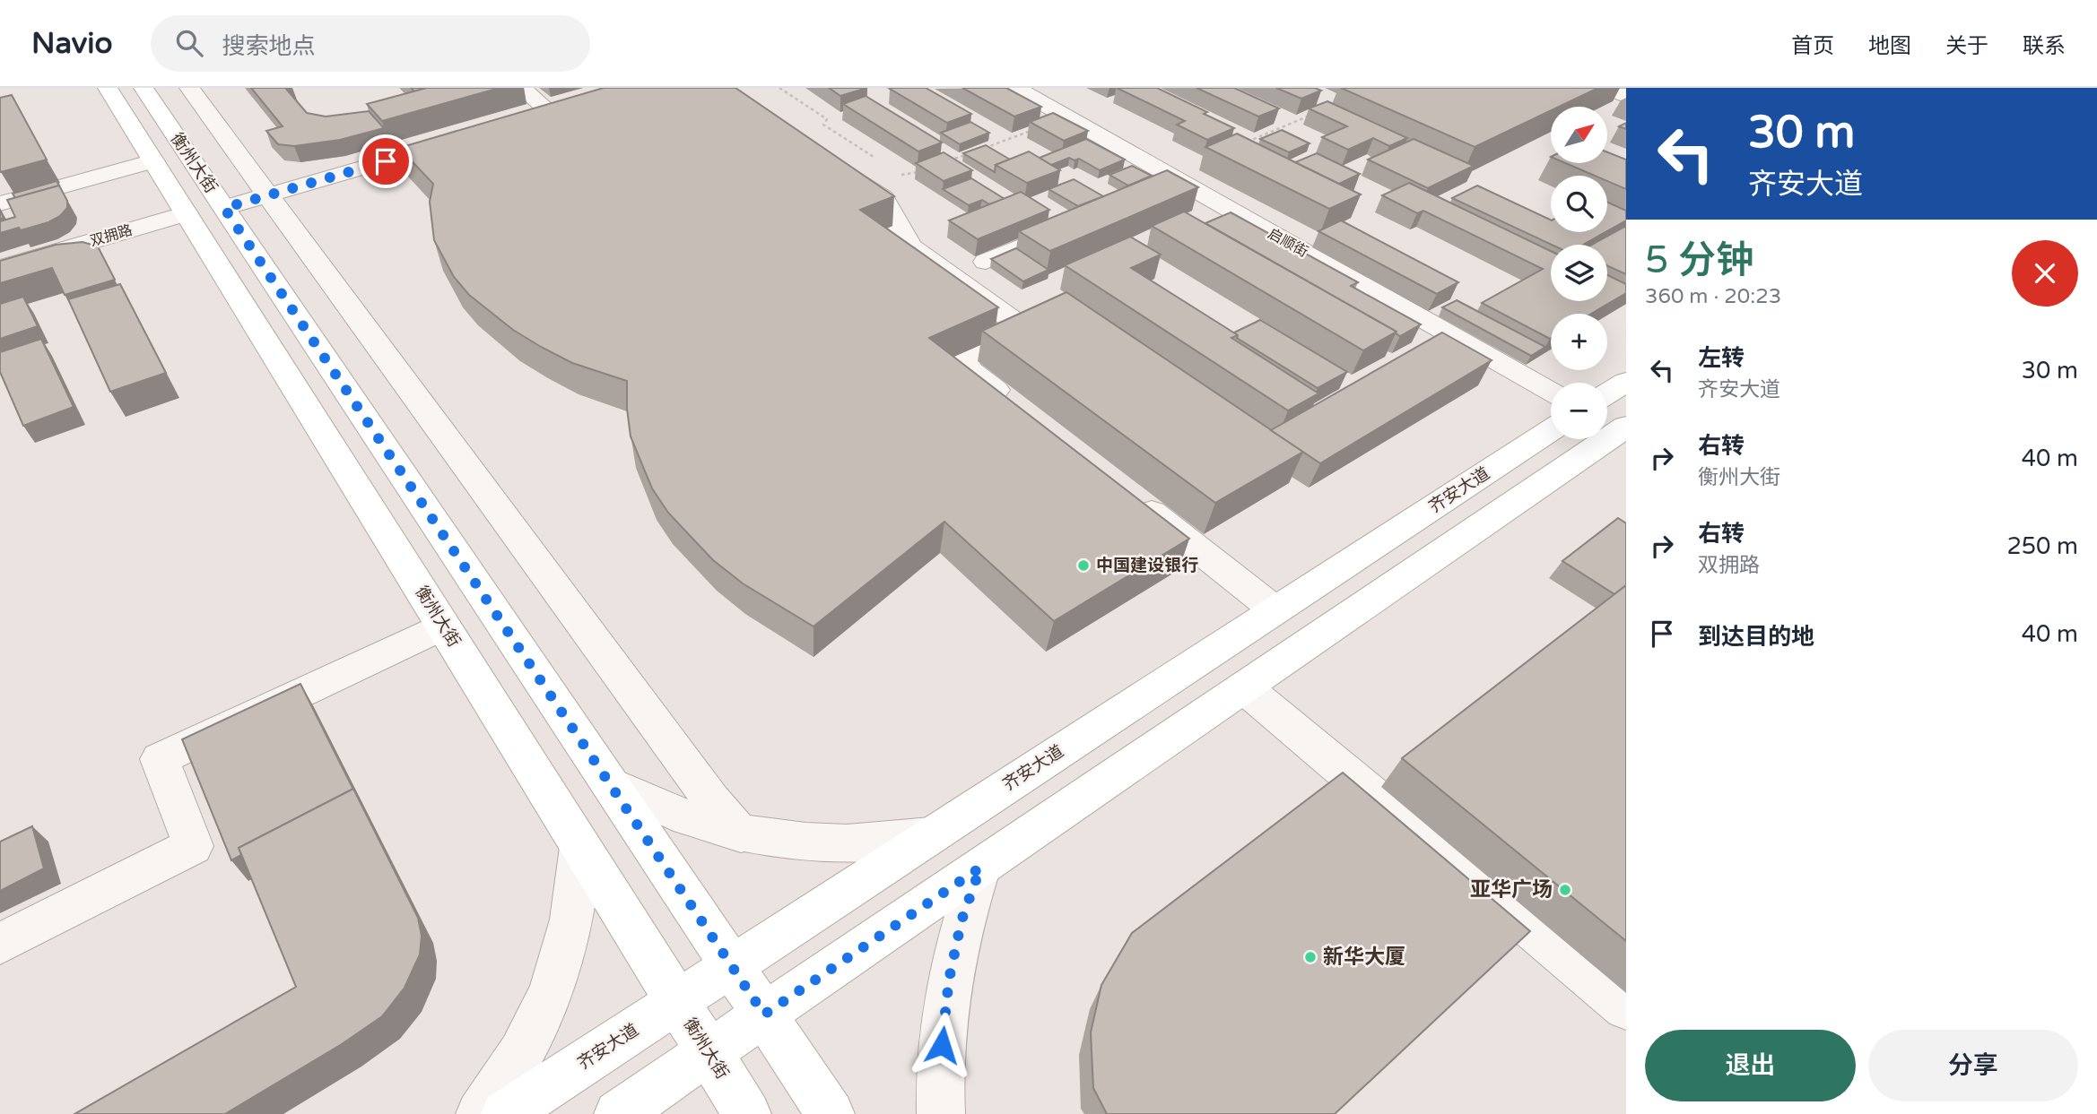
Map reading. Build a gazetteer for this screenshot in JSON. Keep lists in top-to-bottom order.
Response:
{
  "streets": {
    "main road": ["衡州大街", "齐安大道"],
    "street": ["双拥路", "启顺街"]
  },
  "crossings": [
    ["衡州大街", "双拥路"],
    ["衡州大街", "齐安大道"]
  ],
  "places": ["中国建设银行", "亚华广场", "新华大厦"],
  "north": "top right",
  "page": {
    "header": "Navio",
    "search": "搜索地点",
    "nav": [
      "首页",
      "地图",
      "关于",
      "联系"
    ],
    "turn": ["30 m", "齐安大道"],
    "map_buttons": ["+", "−"],
    "heading": ["5 分钟", "360 m · 20:23"],
    "list": [
      {
        "name": "左转",
        "note": "齐安大道",
        "value": "30 m"
      },
      {
        "name": "右转",
        "note": "衡州大街",
        "value": "40 m"
      },
      {
        "name": "右转",
        "note": "双拥路",
        "value": "250 m"
      },
      {
        "name": "到达目的地",
        "value": "40 m"
      }
    ],
    "buttons": ["退出", "分享"]
  }
}
